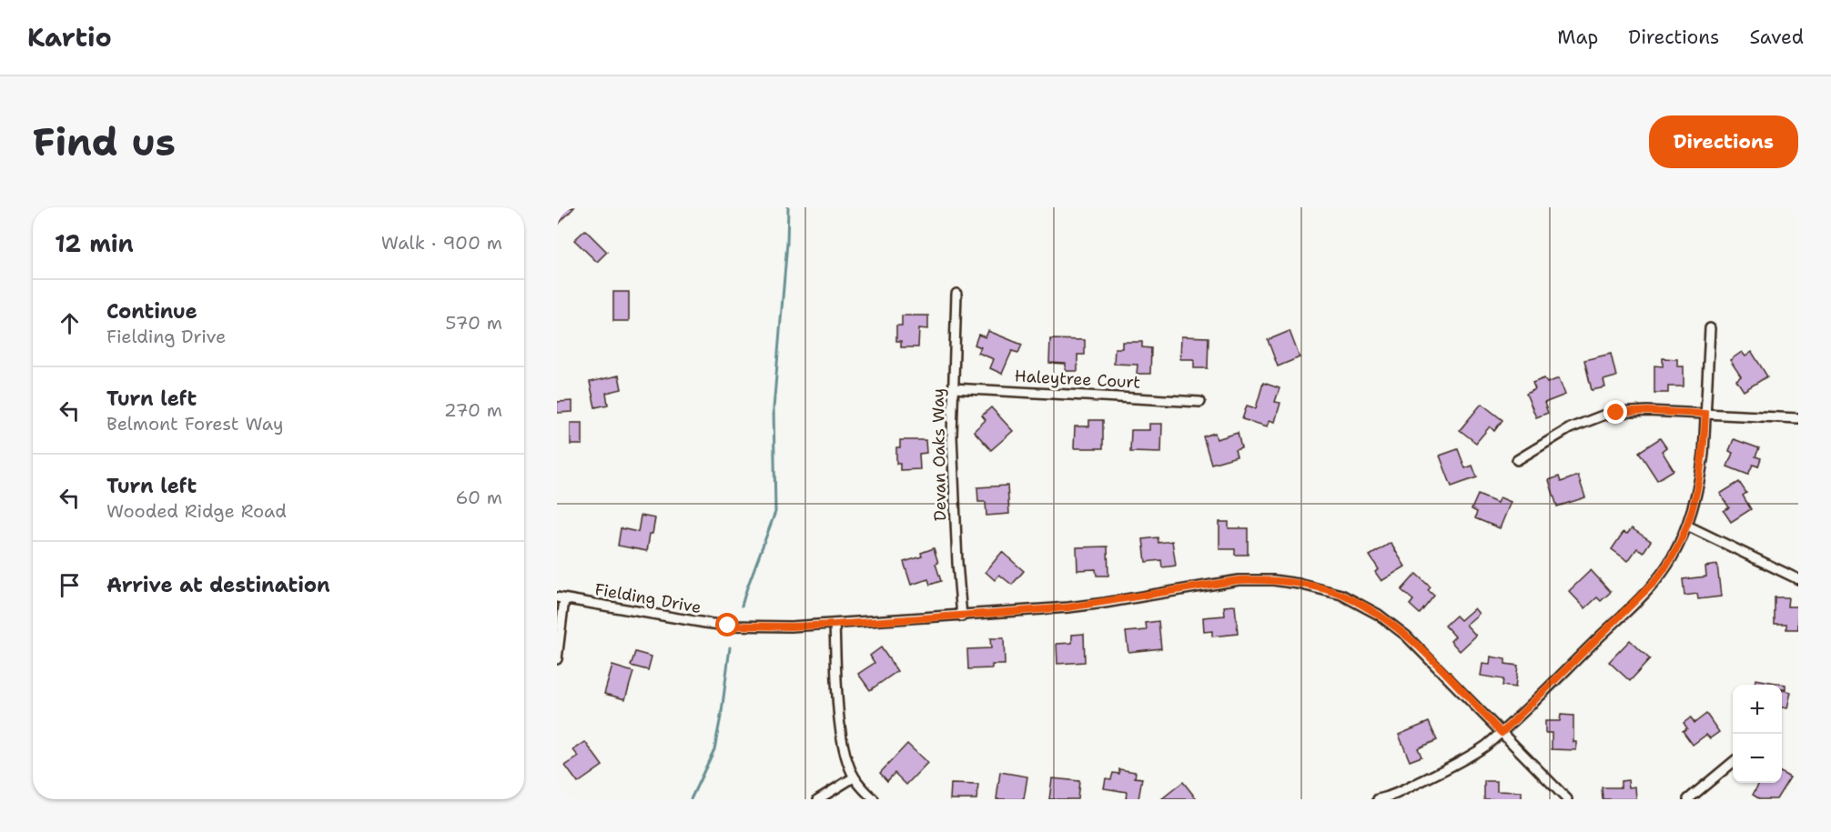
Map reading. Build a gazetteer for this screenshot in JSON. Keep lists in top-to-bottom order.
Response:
{
  "streets": {
    "street": ["Haleytree Court", "Devan Oaks Way", "Fielding Drive"]
  },
  "crossings": [
    ["Haleytree Court", "Devan Oaks Way"],
    ["Devan Oaks Way", "Fielding Drive"]
  ],
  "page": {
    "header": "Kartio",
    "nav": ["Map", "Directions", "Saved"],
    "buttons": "Directions",
    "title": "Find us",
    "heading": ["12 min", "Walk · 900 m"],
    "list": [
      ["Continue", "Fielding Drive", "570 m"],
      ["Turn left", "Belmont Forest Way", "270 m"],
      ["Turn left", "Wooded Ridge Road", "60 m"],
      "Arrive at destination"
    ],
    "map_buttons": ["+", "−"]
  }
}
